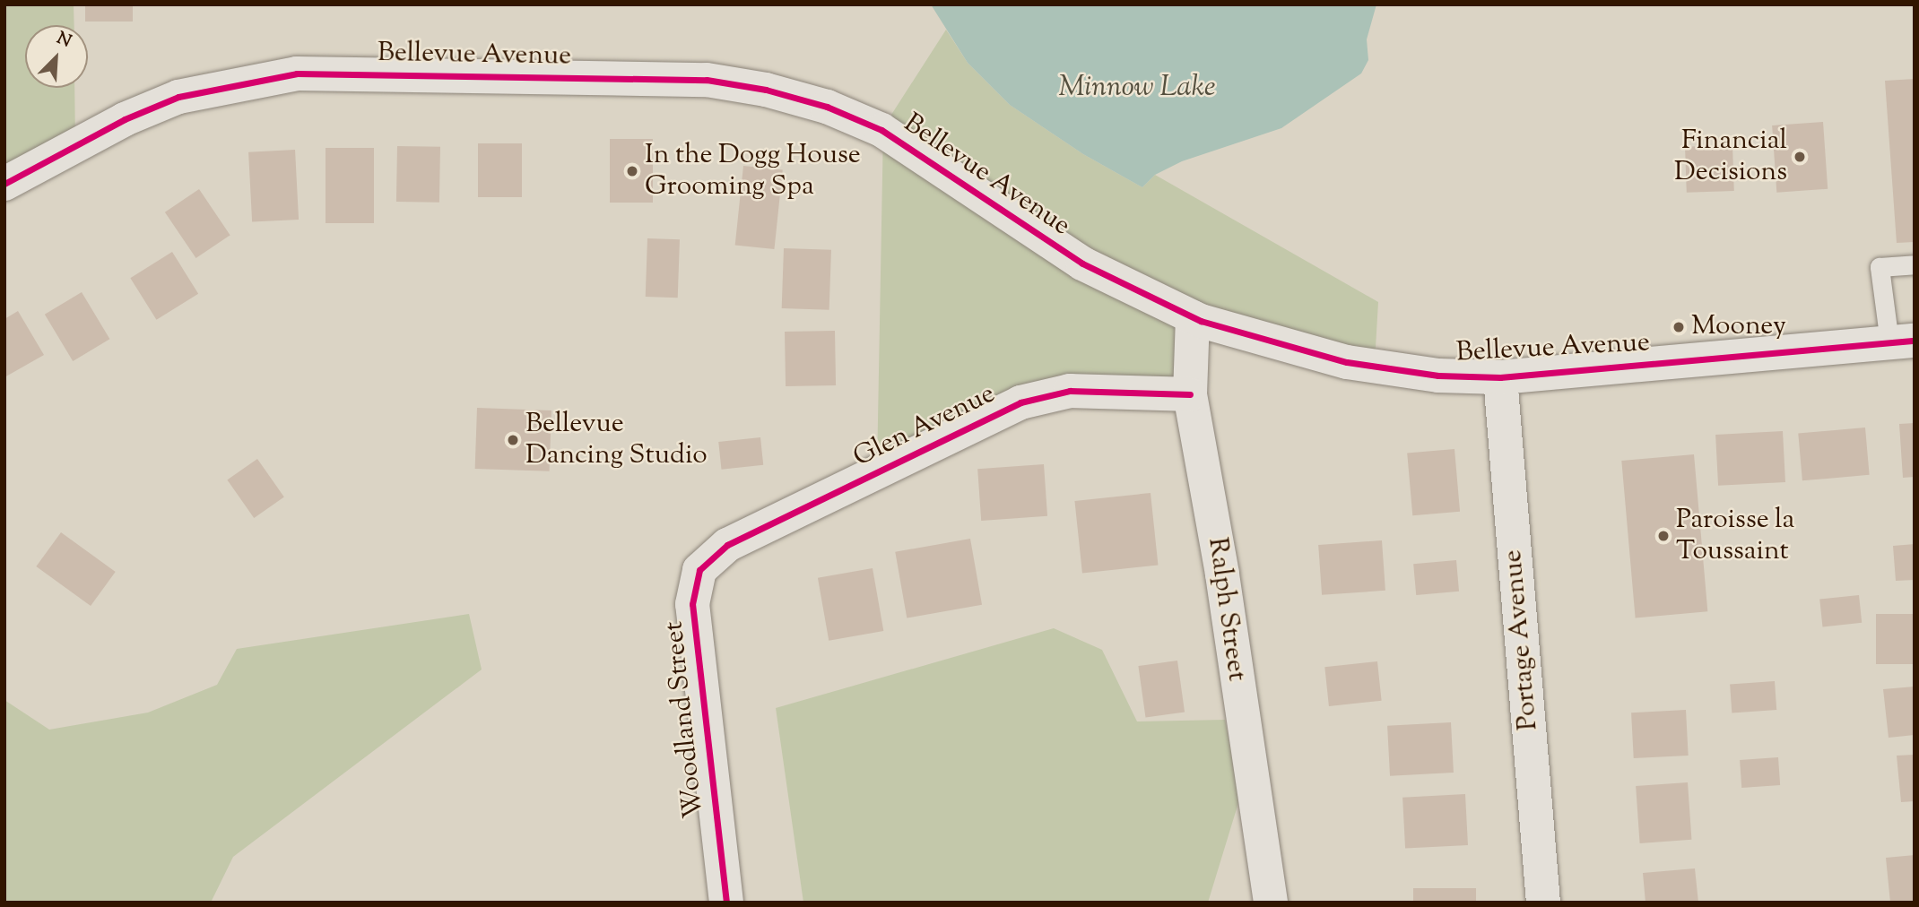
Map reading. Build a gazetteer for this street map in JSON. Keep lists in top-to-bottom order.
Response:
{
  "streets": {
    "street": [
      "Bellevue Avenue",
      "Glen Avenue",
      "Ralph Street",
      "Portage Avenue",
      "Woodland Street"
    ]
  },
  "crossings": [
    ["Bellevue Avenue", "Ralph Street"],
    ["Bellevue Avenue", "Portage Avenue"],
    ["Glen Avenue", "Ralph Street"],
    ["Glen Avenue", "Woodland Street"]
  ],
  "water": ["Minnow Lake"],
  "places": [
    "Financial Decisions",
    "In the Dogg House Grooming Spa",
    "Mooney",
    "Bellevue Dancing Studio",
    "Paroisse la Toussaint"
  ],
  "north": "top right"
}
